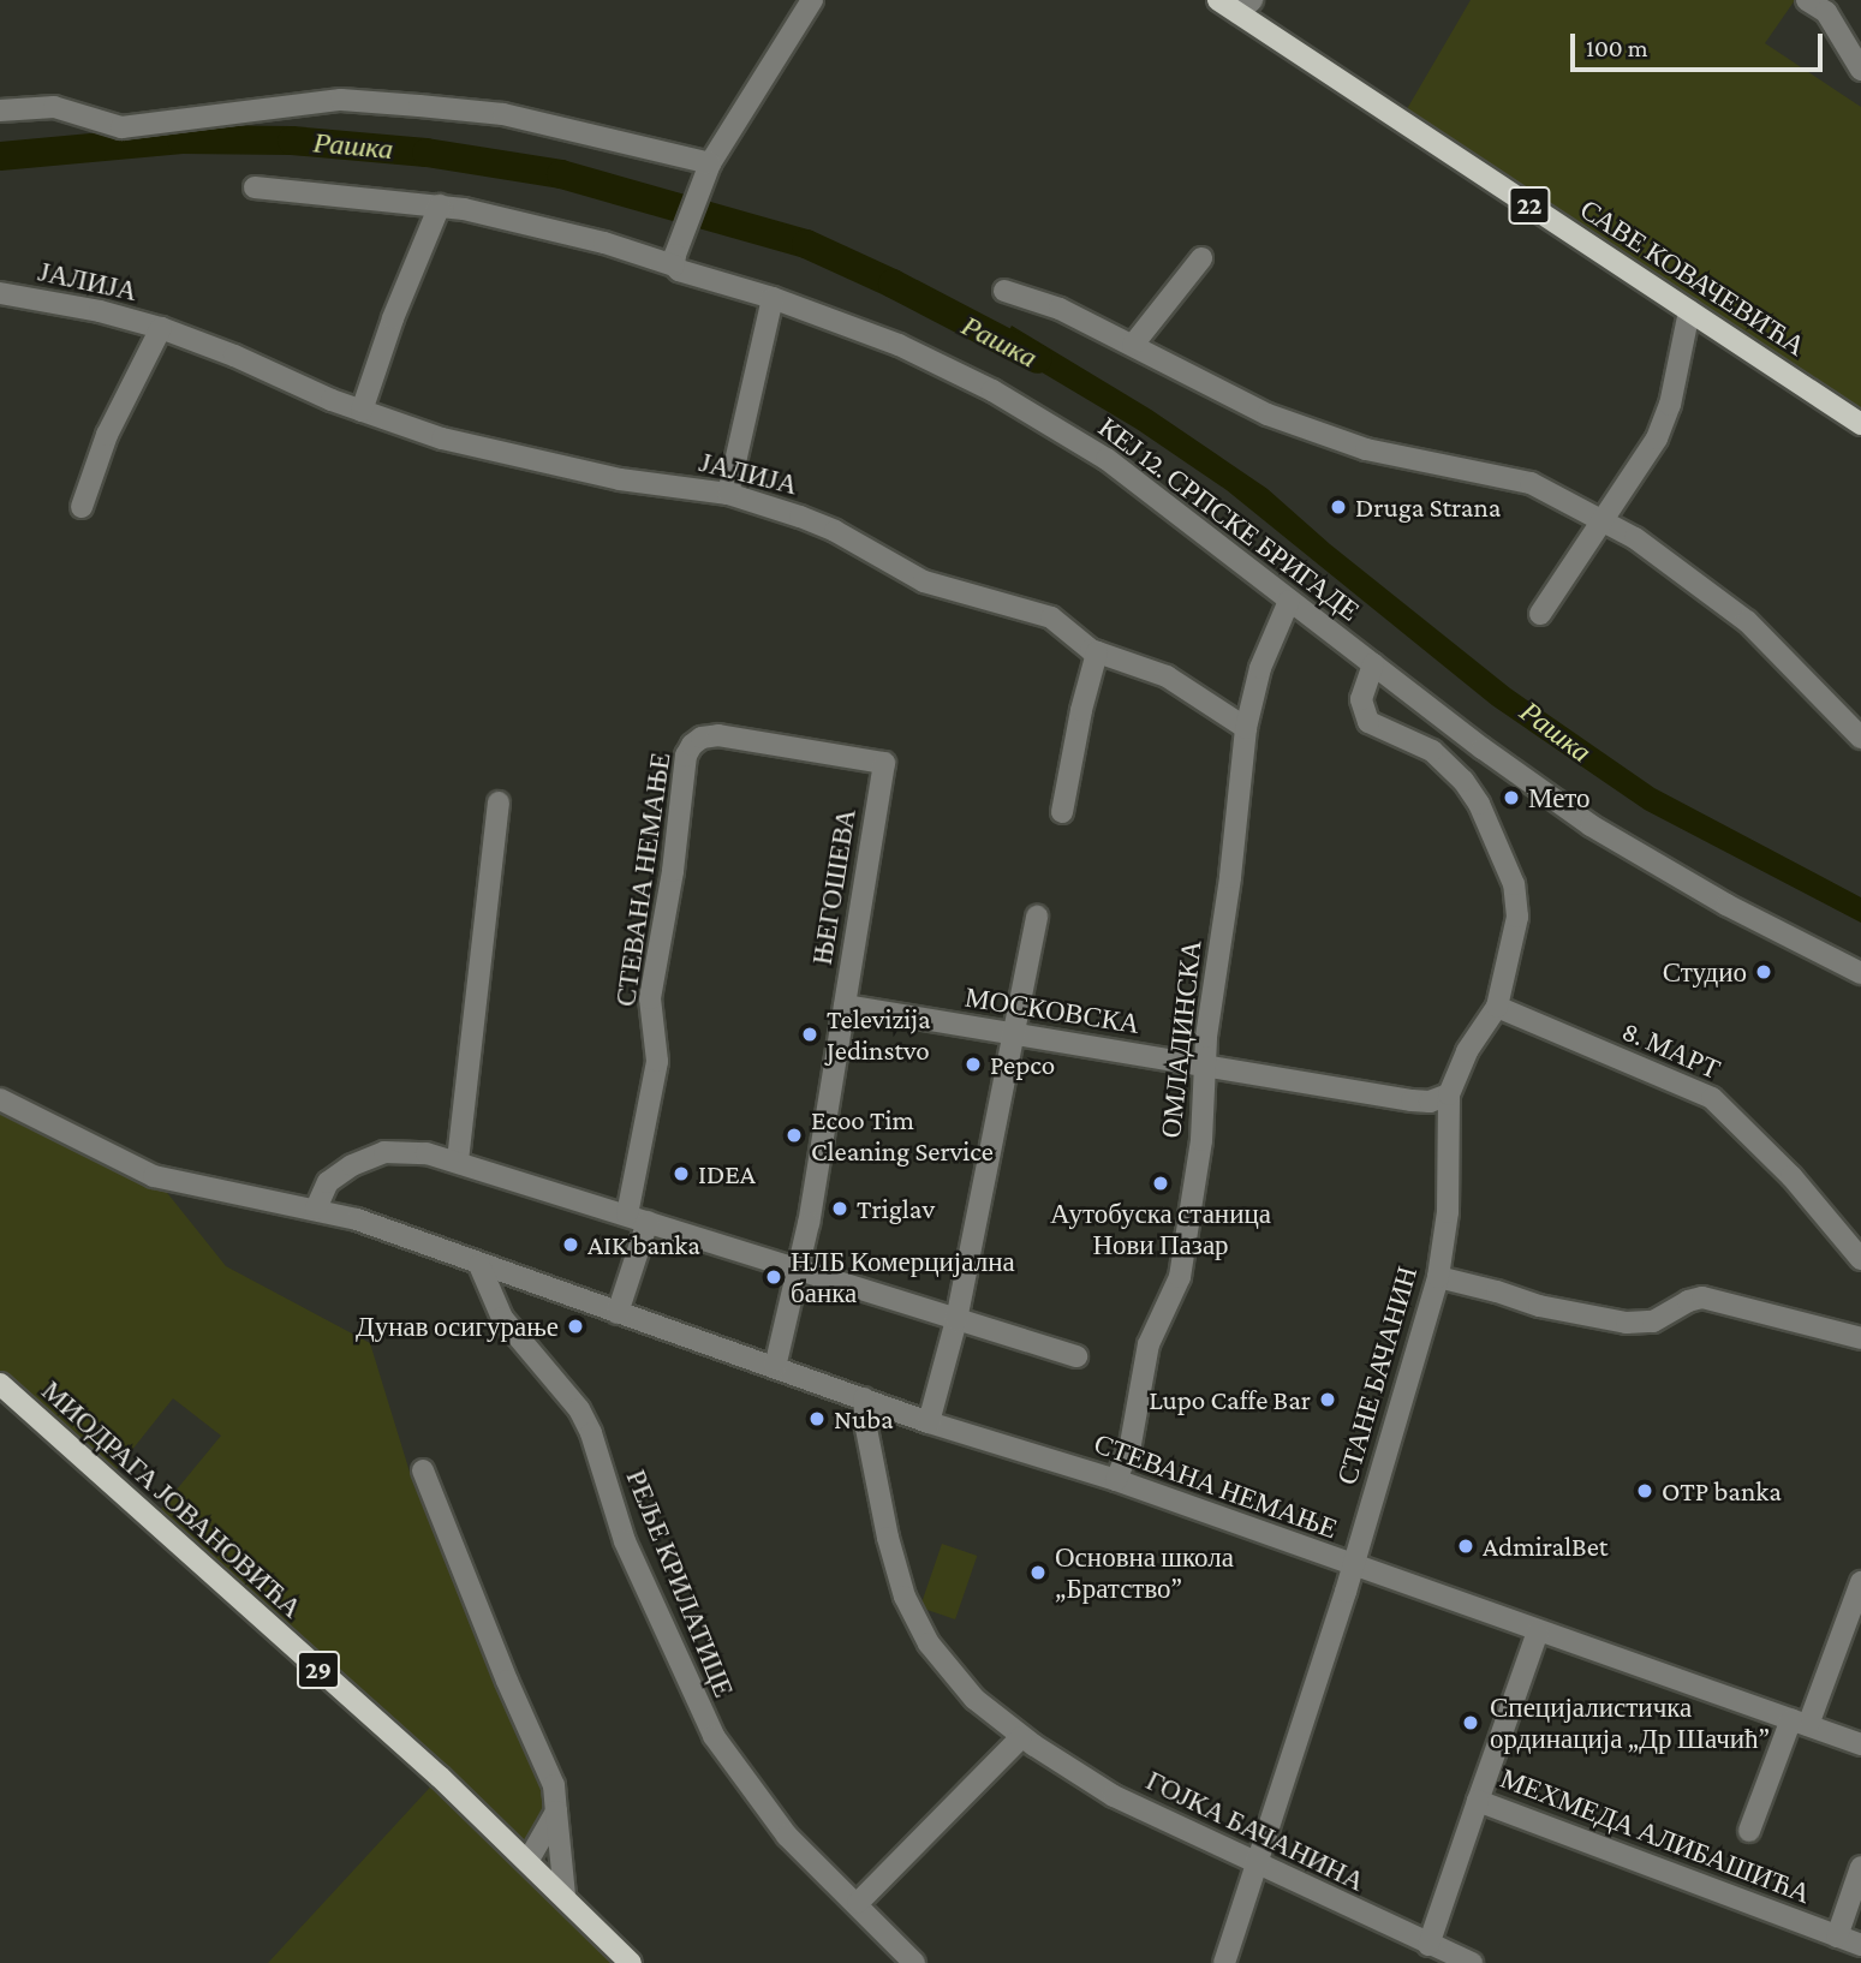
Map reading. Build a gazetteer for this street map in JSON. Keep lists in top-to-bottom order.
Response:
{
  "streets": {
    "main road": [
      "22",
      "САВЕ КОВАЧЕВИЋА",
      "МИОДРАГА ЈОВАНОВИЋА",
      "29"
    ],
    "street": [
      "ЈАЛИЈА",
      "КЕЈ 12. СРПСКЕ БРИГАДЕ",
      "СТЕВАНА НЕМАЊЕ",
      "ЊЕГОШЕВА",
      "МОСКОВСКА",
      "ОМЛАДИНСКА",
      "8. МАРТ",
      "СТАНЕ БАЧАНИН",
      "РЕЉЕ КРИЛАТИЦЕ",
      "ГОЈКА БАЧАНИНА",
      "МЕХМЕДА АЛИБАШИЋА"
    ]
  },
  "crossings": [
    ["ЈАЛИЈА", "ОМЛАДИНСКА"],
    ["КЕЈ 12. СРПСКЕ БРИГАДЕ", "ОМЛАДИНСКА"],
    ["КЕЈ 12. СРПСКЕ БРИГАДЕ", "СТАНЕ БАЧАНИН"],
    ["СТЕВАНА НЕМАЊЕ", "ЊЕГОШЕВА"],
    ["СТЕВАНА НЕМАЊЕ", "ОМЛАДИНСКА"],
    ["СТЕВАНА НЕМАЊЕ", "СТАНЕ БАЧАНИН"],
    ["СТЕВАНА НЕМАЊЕ", "РЕЉЕ КРИЛАТИЦЕ"],
    ["СТЕВАНА НЕМАЊЕ", "ГОЈКА БАЧАНИНА"],
    ["СТЕВАНА НЕМАЊЕ", "МЕХМЕДА АЛИБАШИЋА"],
    ["ЊЕГОШЕВА", "МОСКОВСКА"],
    ["МОСКОВСКА", "ОМЛАДИНСКА"],
    ["МОСКОВСКА", "СТАНЕ БАЧАНИН"],
    ["8. МАРТ", "СТАНЕ БАЧАНИН"],
    ["СТАНЕ БАЧАНИН", "ГОЈКА БАЧАНИНА"]
  ],
  "water": ["Рашка"],
  "places": [
    "Druga Strana",
    "Мето",
    "Студио",
    "Televizija Jedinstvo",
    "Pepco",
    "Ecoo Tim Cleaning Service",
    "IDEA",
    "Аутобуска станица Нови Пазар",
    "Triglav",
    "AIK banka",
    "НЛБ Комерцијална банка",
    "Дунав осигурање",
    "Lupo Caffe Bar",
    "Nuba",
    "OTP banka",
    "AdmiralBet",
    "Основна школа „Братство”",
    "Специјалистичка ординација „Др Шачић”"
  ],
  "scale_bar": "100 m"
}
